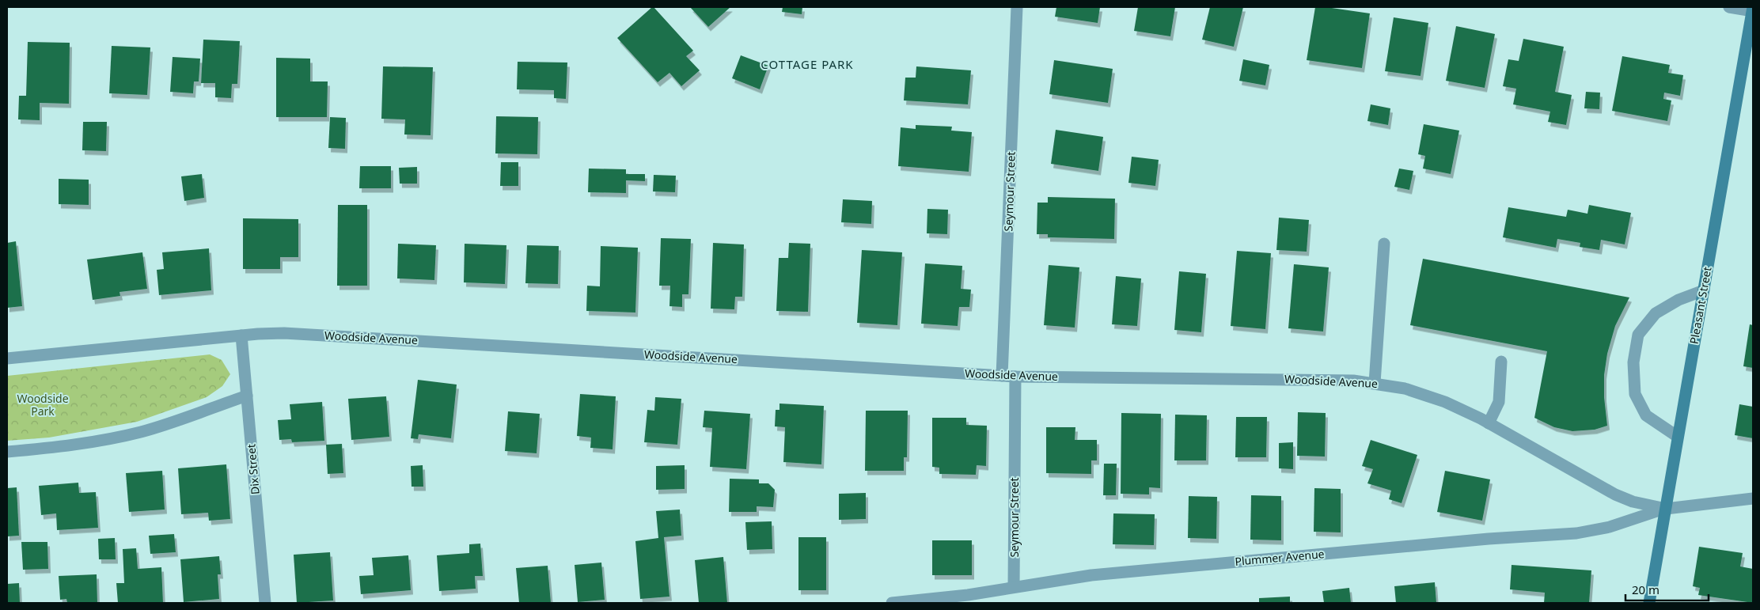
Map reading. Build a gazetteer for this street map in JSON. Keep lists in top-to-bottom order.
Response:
{
  "streets": {
    "main road": ["Pleasant Street"],
    "street": [
      "Seymour Street",
      "Woodside Avenue",
      "Dix Street",
      "Plummer Avenue"
    ]
  },
  "crossings": [
    ["Seymour Street", "Woodside Avenue"],
    ["Seymour Street", "Plummer Avenue"],
    ["Pleasant Street", "Woodside Avenue"],
    ["Pleasant Street", "Plummer Avenue"],
    ["Woodside Avenue", "Dix Street"],
    ["Woodside Avenue", "Plummer Avenue"]
  ],
  "districts": ["COTTAGE PARK"],
  "parks": ["Woodside Park"],
  "scale_bar": "20 m"
}
